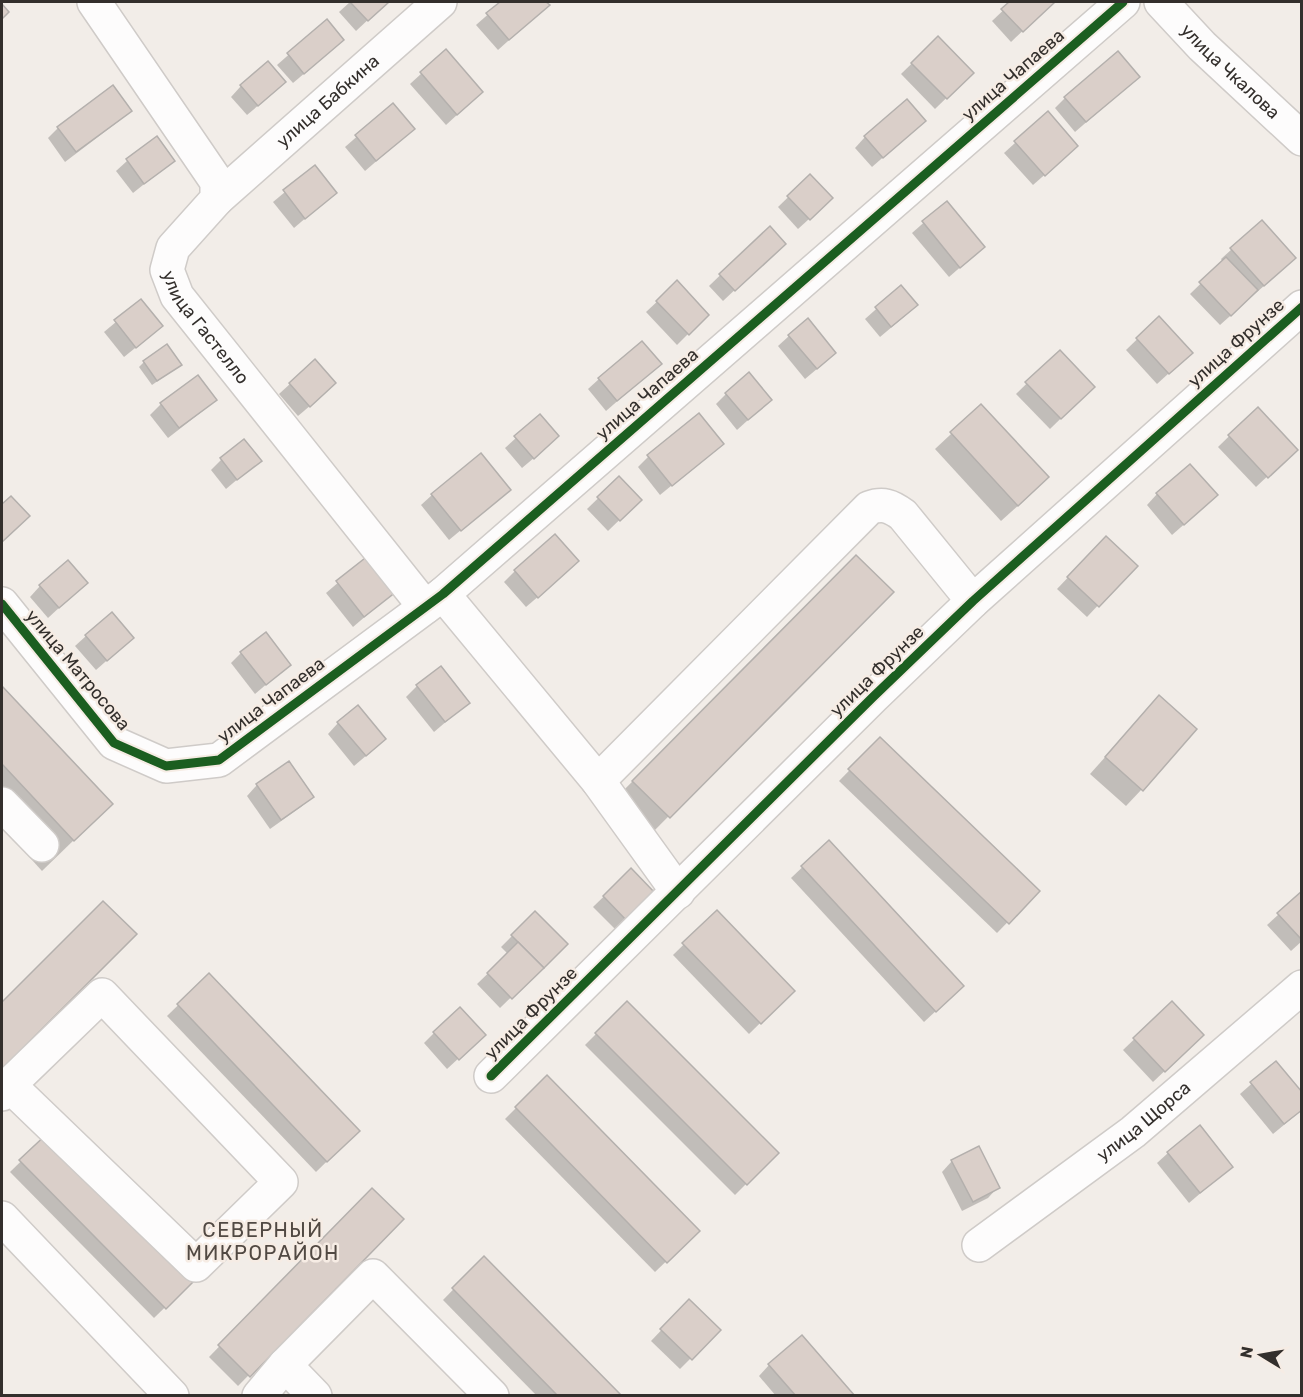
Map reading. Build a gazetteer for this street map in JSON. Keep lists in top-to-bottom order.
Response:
{
  "streets": {
    "street": [
      "улица Чкалова",
      "улица Чапаева",
      "улица Бабкина",
      "улица Гастелло",
      "улица Фрунзе",
      "улица Матросова",
      "улица Щорса"
    ]
  },
  "crossings": [
    ["улица Чапаева", "улица Гастелло"],
    ["улица Чапаева", "улица Матросова"],
    ["улица Бабкина", "улица Гастелло"],
    ["улица Гастелло", "улица Фрунзе"]
  ],
  "districts": ["СЕВЕРНЫЙ МИКРОРАЙОН"],
  "north": "left"
}
